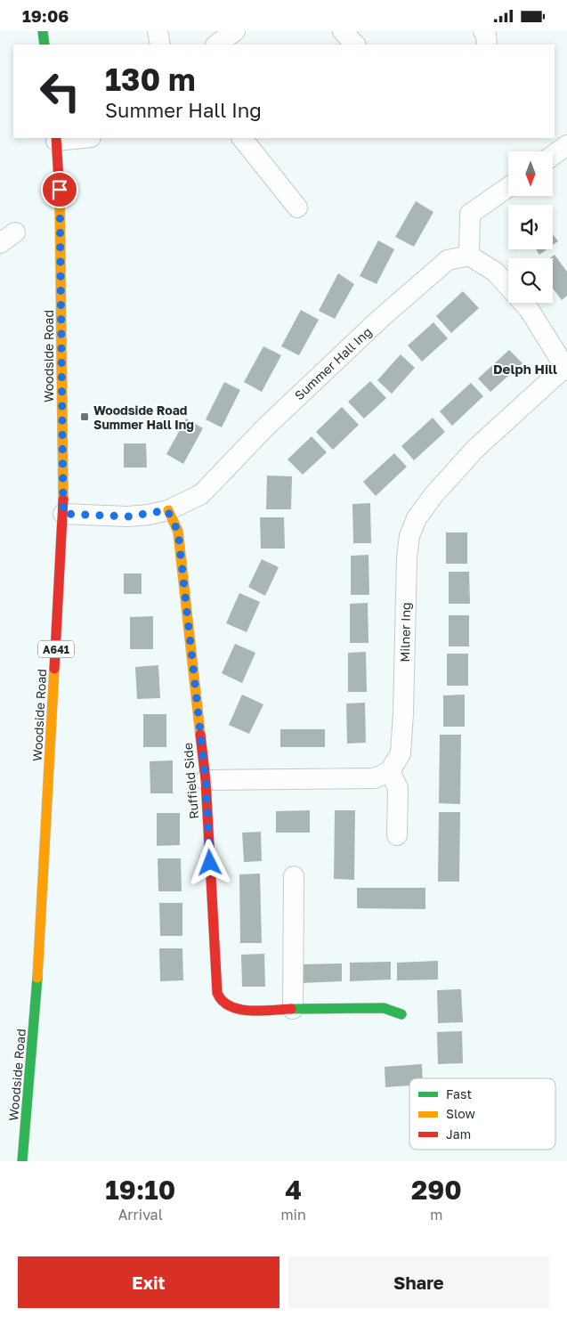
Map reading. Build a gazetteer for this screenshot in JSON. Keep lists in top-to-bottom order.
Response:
{
  "streets": {
    "main road": ["Woodside Road", "A641", "Ruffield Side"],
    "street": ["Summer Hall Ing", "Milner Ing"]
  },
  "crossings": [
    ["Woodside Road", "Summer Hall Ing"],
    ["Summer Hall Ing", "Ruffield Side"]
  ],
  "districts": ["Delph Hill"],
  "places": {
    "transit": ["Woodside Road Summer Hall Ing"]
  },
  "legend": ["Fast", "Slow", "Jam"],
  "north": "bottom",
  "page": {
    "status": "19:06",
    "turn": ["130 m", "Summer Hall Ing"],
    "eta": [
      "19:10",
      "Arrival",
      "4",
      "min",
      "290",
      "m"
    ],
    "buttons": ["Exit", "Share"]
  }
}
